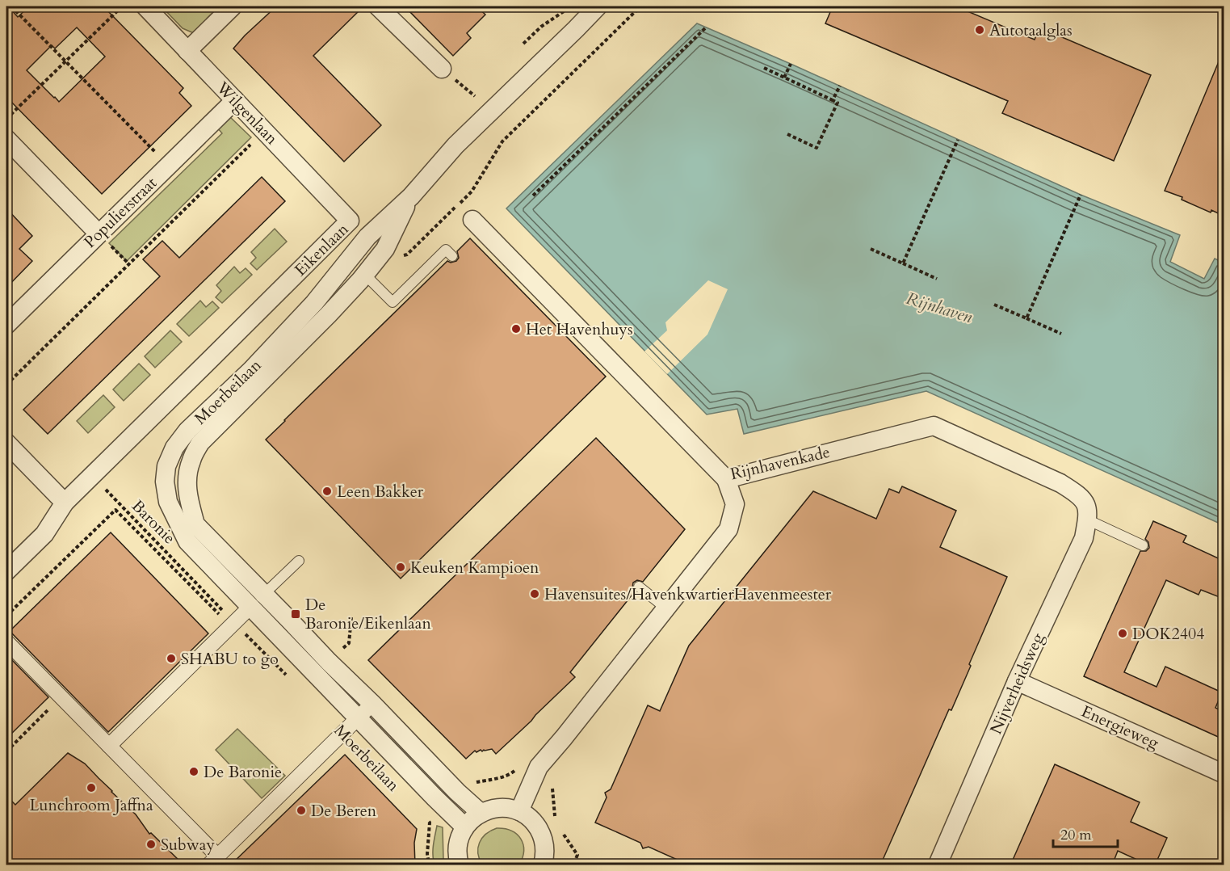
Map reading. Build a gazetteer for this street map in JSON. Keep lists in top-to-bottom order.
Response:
{
  "streets": {
    "street": [
      "Wilgenlaan",
      "Populierstraat",
      "Eikenlaan",
      "Moerbeilaan",
      "Rijnhavenkade",
      "Nijverheidsweg",
      "Energieweg"
    ],
    "path": ["Baronie"]
  },
  "crossings": [
    ["Wilgenlaan", "Populierstraat"],
    ["Wilgenlaan", "Eikenlaan"],
    ["Rijnhavenkade", "Nijverheidsweg"],
    ["Nijverheidsweg", "Energieweg"]
  ],
  "water": ["Rijnhaven"],
  "places": {
    "other": [
      "Autotaalglas",
      "Het Havenhuys",
      "Leen Bakker",
      "Keuken Kampioen",
      "Havensuites/HavenkwartierHavenmeester",
      "DOK2404",
      "SHABU to go",
      "De Baronie",
      "Lunchroom Jaffna",
      "De Beren",
      "Subway"
    ],
    "transit": ["De Baronie/Eikenlaan"]
  },
  "scale_bar": "20 m"
}
